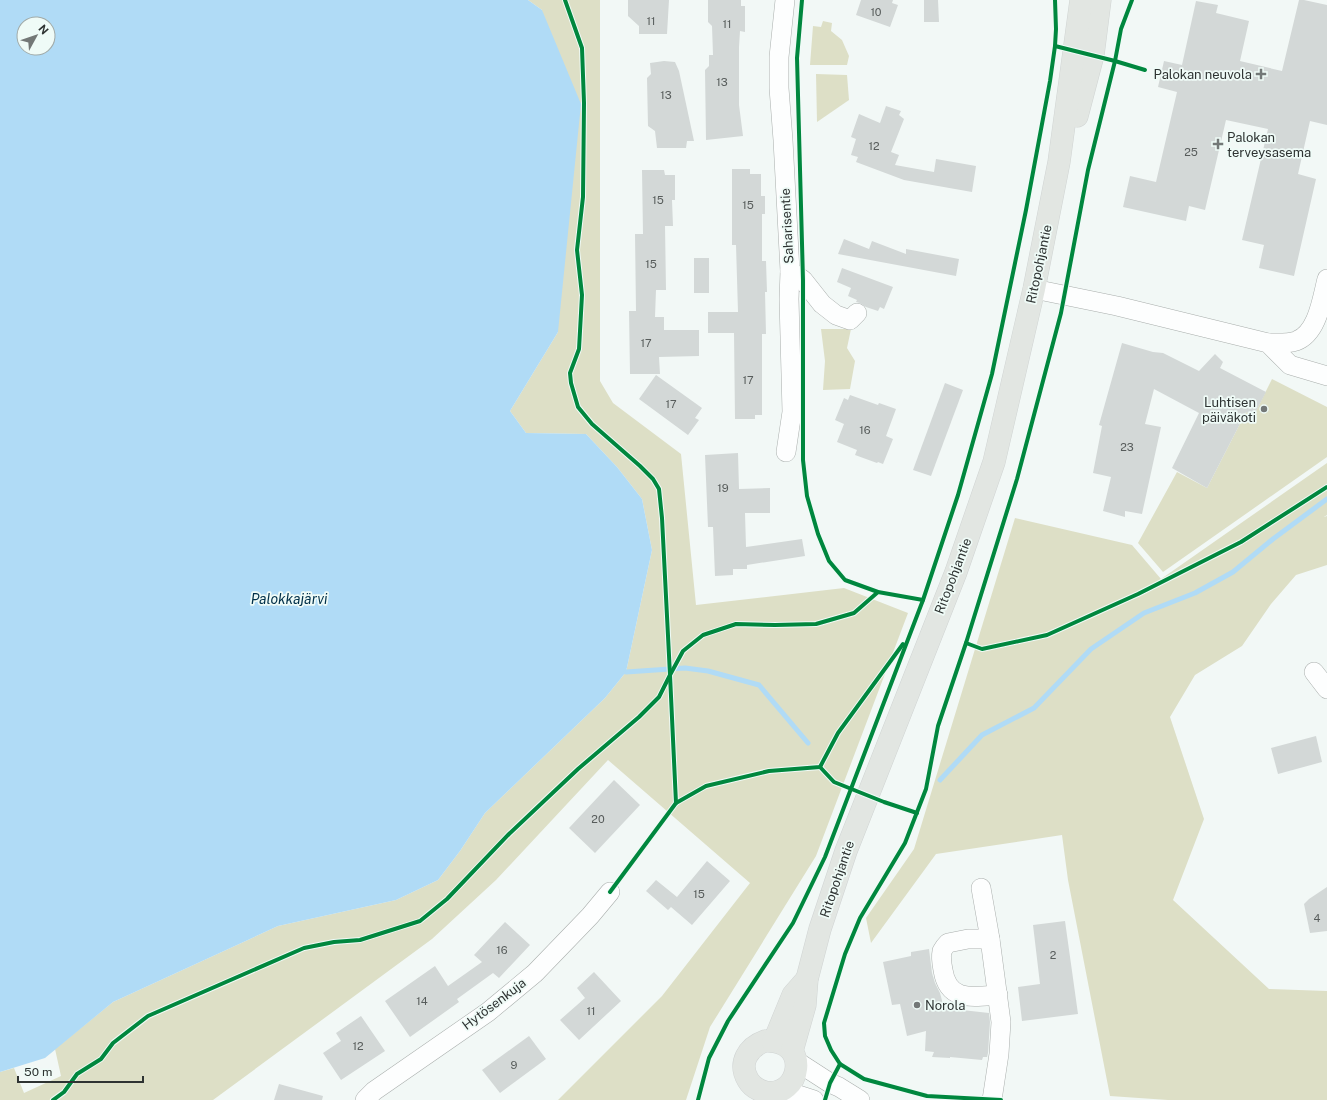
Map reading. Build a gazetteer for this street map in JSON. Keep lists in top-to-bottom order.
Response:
{
  "streets": {
    "main road": ["Ritopohjantie"],
    "street": ["Saharisentie", "Hytösenkuja"]
  },
  "water": ["Palokkajärvi"],
  "places": {
    "health": ["Palokan neuvola", "Palokan terveysasema"],
    "other": ["Luhtisen päiväkoti", "Norola"]
  },
  "house_numbers": [
    "10",
    "11",
    "11",
    "13",
    "13",
    "12",
    "25",
    "15",
    "15",
    "15",
    "17",
    "17",
    "17",
    "16",
    "23",
    "19",
    "20",
    "15",
    "4",
    "16",
    "2",
    "14",
    "11",
    "12",
    "9"
  ],
  "scale_bar": "50 m",
  "north": "top right"
}
